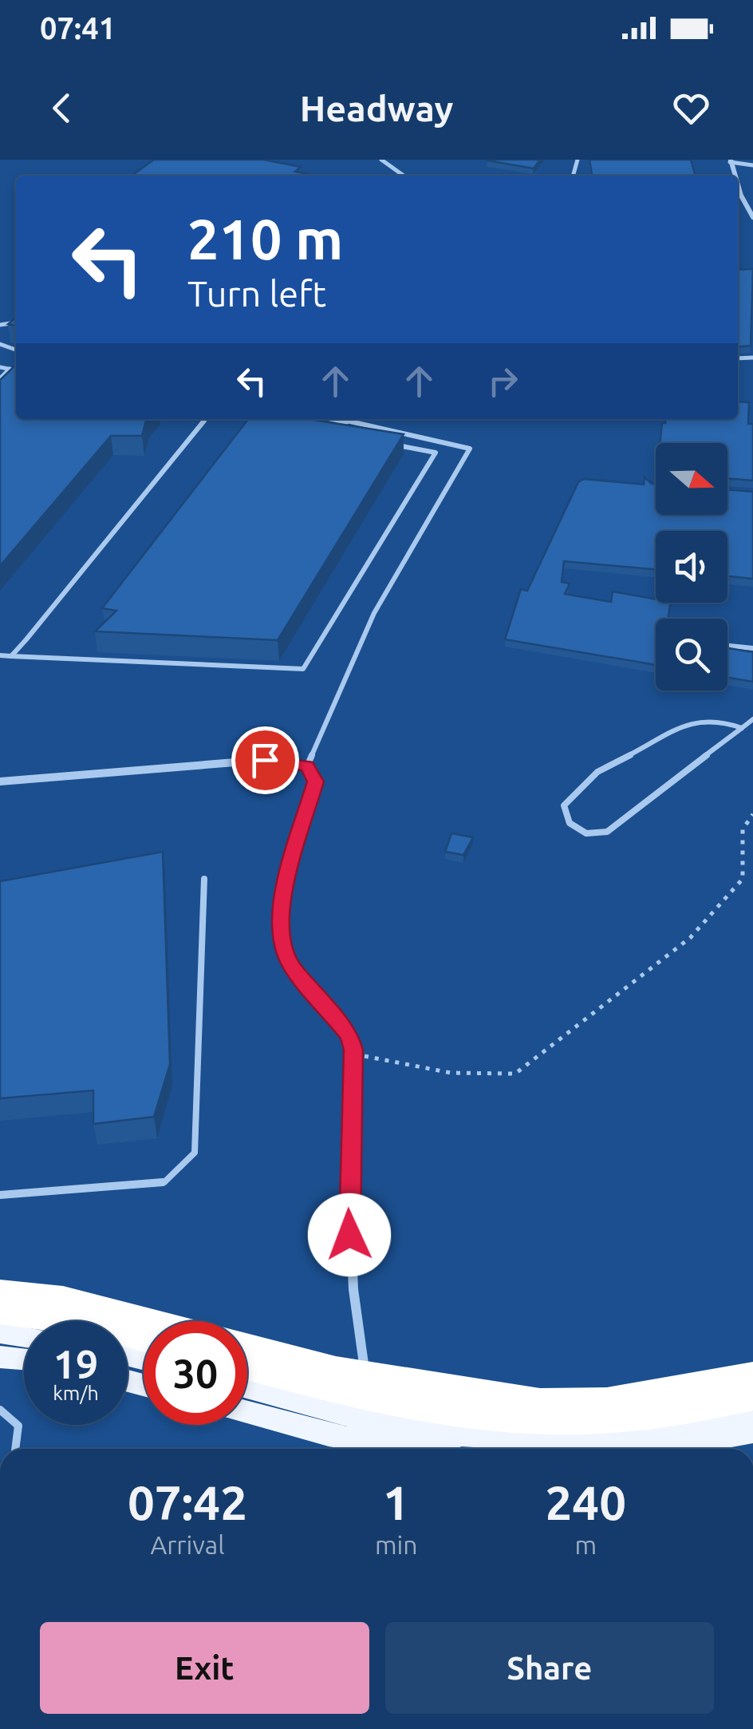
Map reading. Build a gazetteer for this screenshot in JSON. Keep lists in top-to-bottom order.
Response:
{
  "north": "right",
  "page": {
    "status": "07:41",
    "header": "Headway",
    "turn": ["210 m", "Turn left"],
    "speed": "19 km/h",
    "limit": "30",
    "eta": [
      "07:42",
      "Arrival",
      "1",
      "min",
      "240",
      "m"
    ],
    "buttons": ["Exit", "Share"]
  }
}
